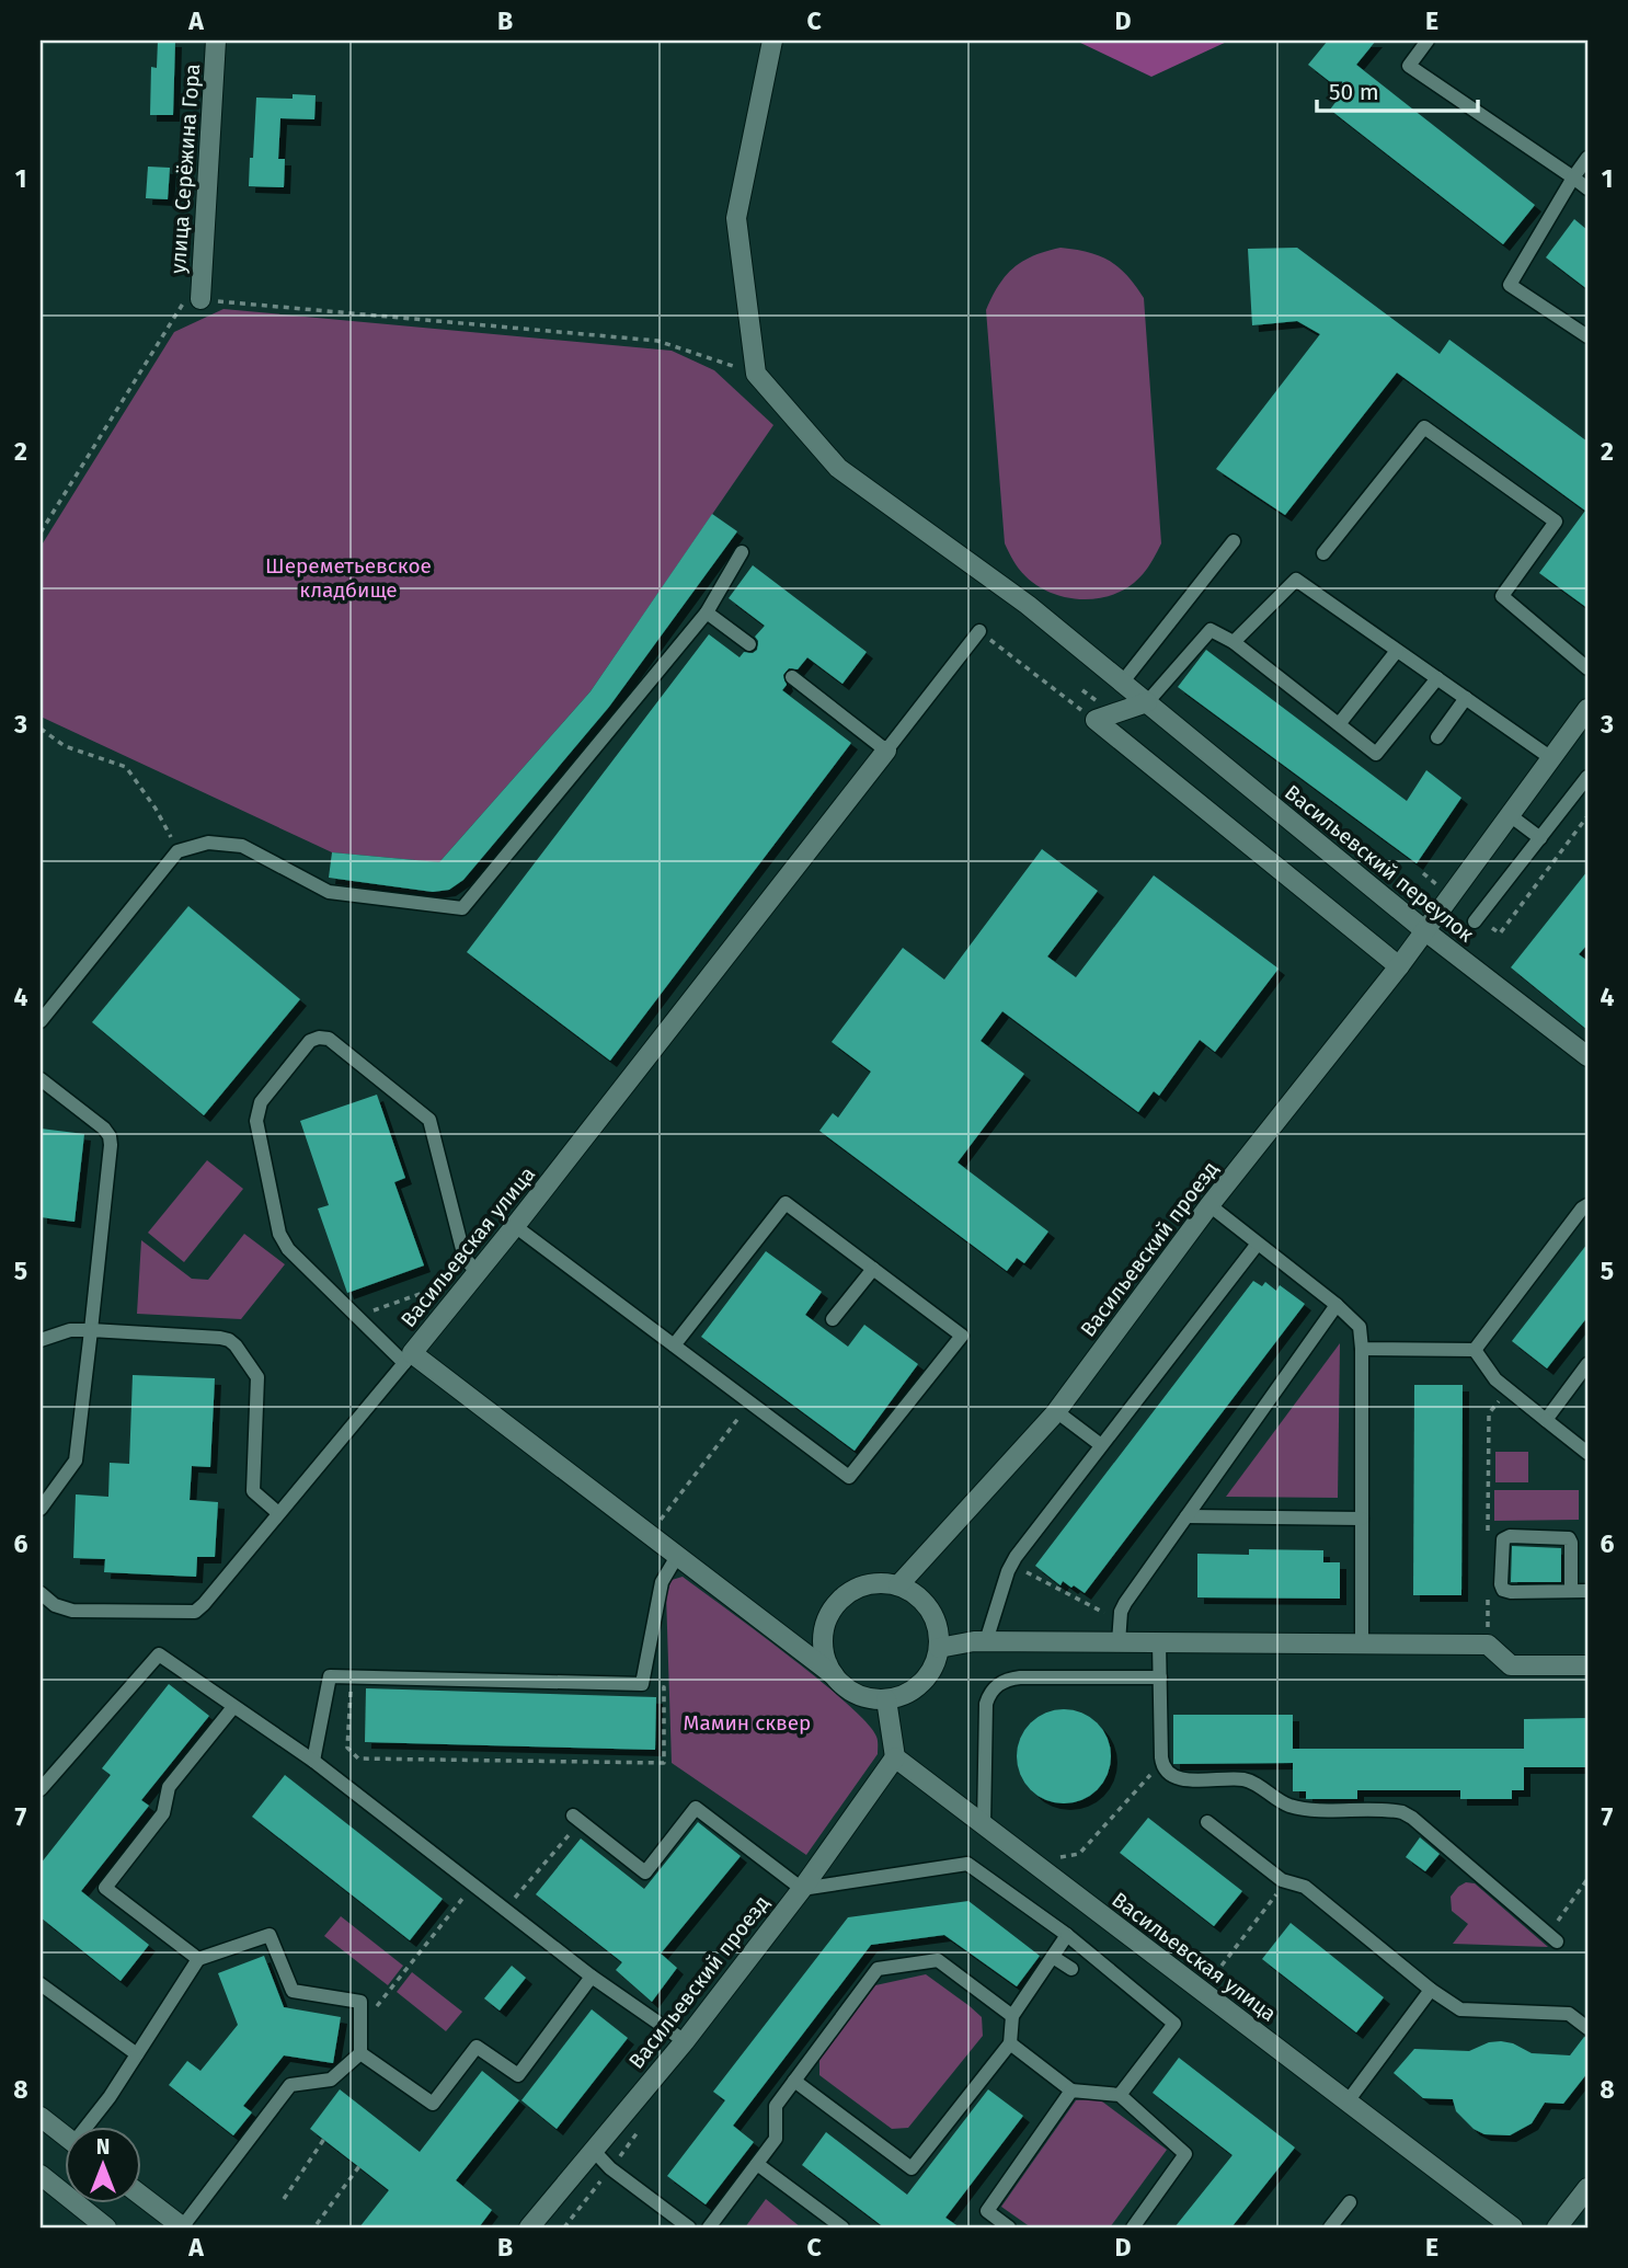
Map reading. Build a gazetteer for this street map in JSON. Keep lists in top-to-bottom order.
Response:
{
  "streets": {
    "street": [
      "улица Серёжина Гора",
      "Васильевский переулок",
      "Васильевская улица",
      "Васильевский проезд"
    ]
  },
  "crossings": [
    ["Васильевский переулок", "Васильевский проезд"],
    ["Васильевская улица", "Васильевский проезд"]
  ],
  "parks": ["Шереметьевское кладбище", "Мамин сквер"],
  "scale_bar": "50 m",
  "north": "top",
  "grid": {
    "columns": [
      "A",
      "B",
      "C",
      "D",
      "E"
    ],
    "rows": [
      "1",
      "2",
      "3",
      "4",
      "5",
      "6",
      "7",
      "8"
    ]
  }
}
